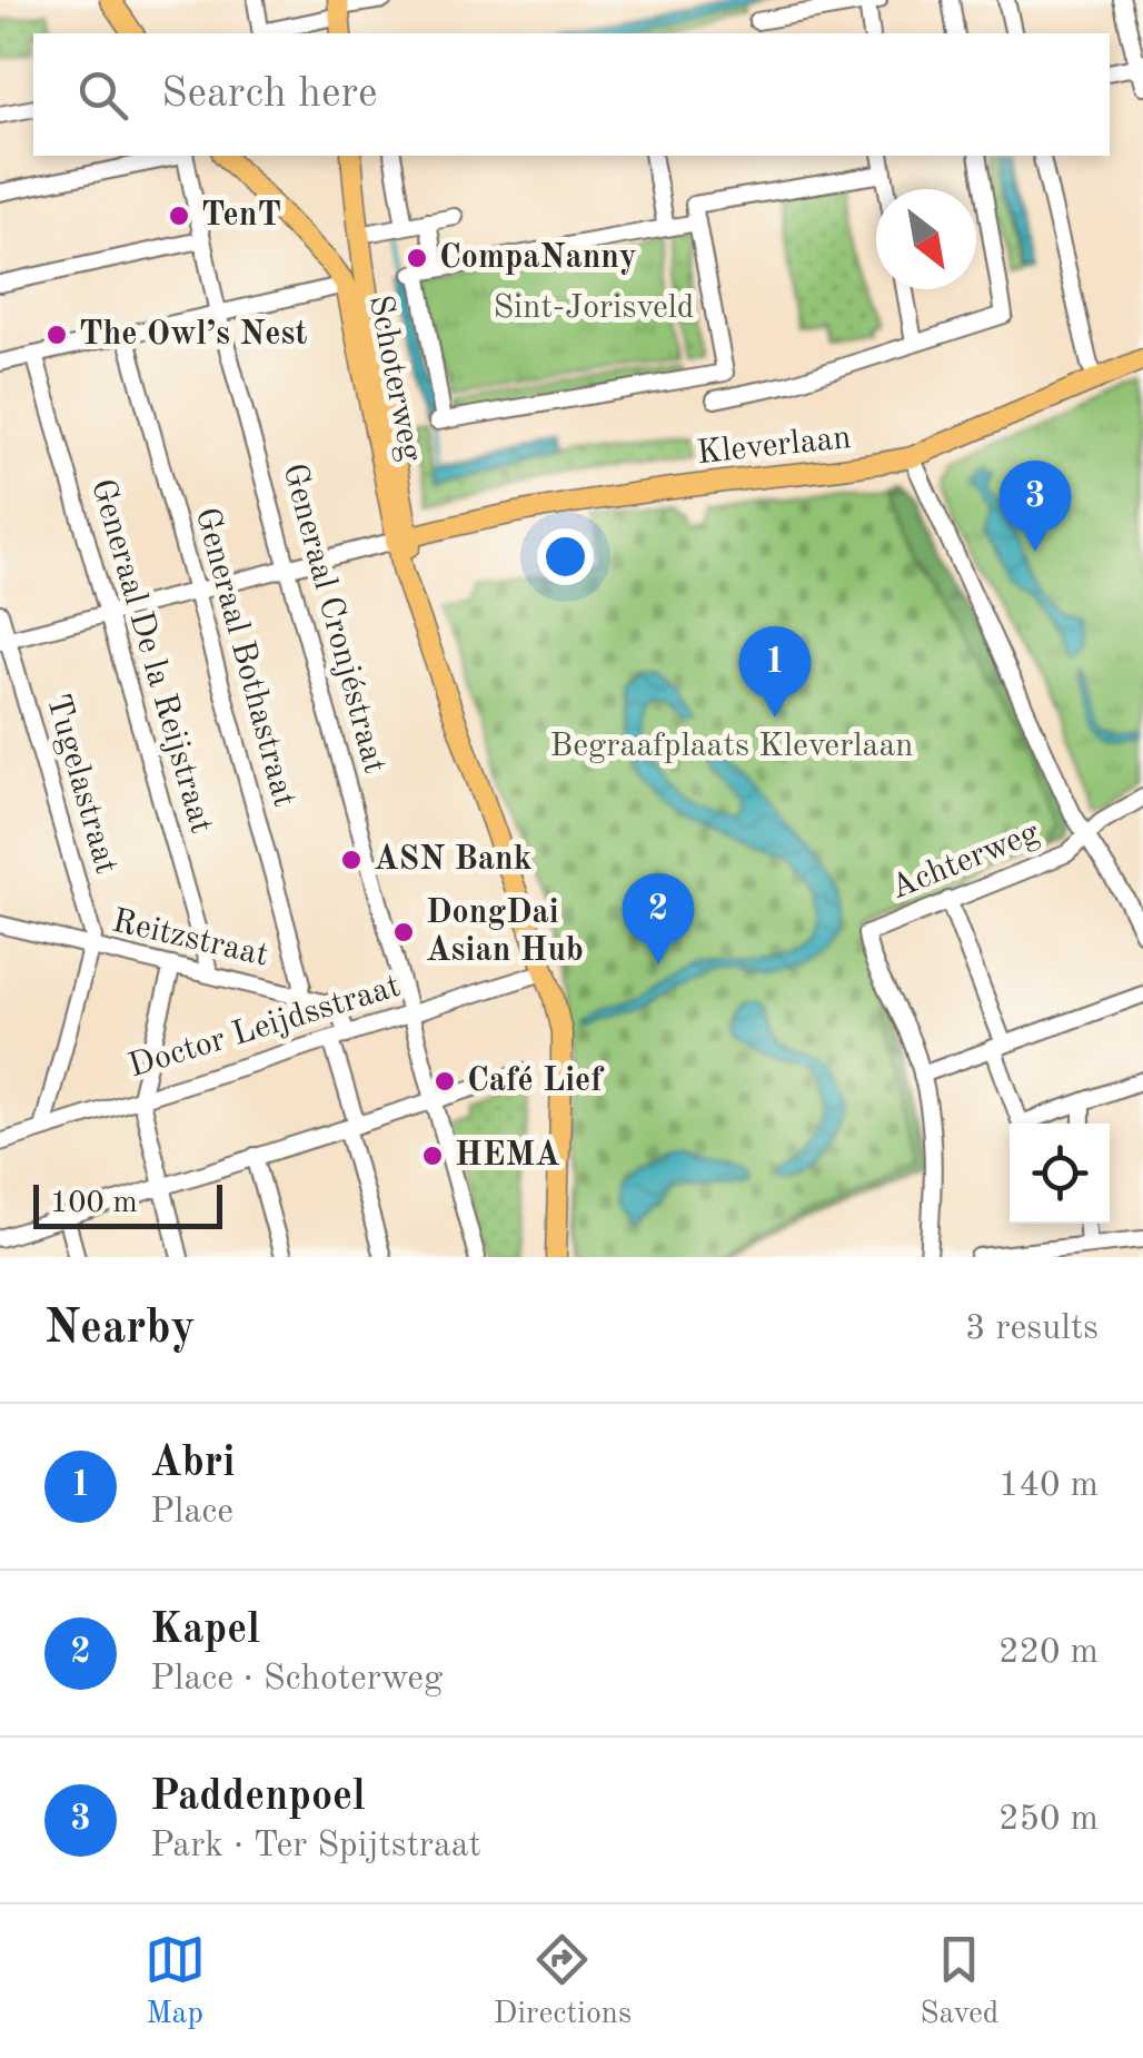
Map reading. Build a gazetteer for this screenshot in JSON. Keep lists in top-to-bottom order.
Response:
{
  "streets": {
    "main road": ["Schoterweg", "Kleverlaan"],
    "street": [
      "Generaal Cronjéstraat",
      "Generaal De la Reijstraat",
      "Generaal Bothastraat",
      "Tugelastraat",
      "Achterweg",
      "Reitzstraat",
      "Doctor Leijdsstraat"
    ]
  },
  "crossings": [
    ["Schoterweg", "Kleverlaan"],
    ["Schoterweg", "Doctor Leijdsstraat"],
    ["Generaal Cronjéstraat", "Doctor Leijdsstraat"],
    ["Generaal De la Reijstraat", "Reitzstraat"],
    ["Generaal Bothastraat", "Reitzstraat"],
    ["Tugelastraat", "Reitzstraat"],
    ["Reitzstraat", "Doctor Leijdsstraat"]
  ],
  "parks": ["Sint-Jorisveld", "Begraafplaats Kleverlaan"],
  "places": [
    "TenT",
    "CompaNanny",
    "The Owl’s Nest",
    "ASN Bank",
    "DongDai Asian Hub",
    "Café Lief",
    "HEMA"
  ],
  "scale_bar": "100 m",
  "north": "bottom right",
  "page": {
    "search": "Search here",
    "pins": ["3", "1", "2"],
    "scale": "100 m",
    "heading": ["Nearby", "3 results"],
    "list": [
      {
        "mark": "1",
        "name": "Abri",
        "note": "Place",
        "value": "140 m"
      },
      {
        "mark": "2",
        "name": "Kapel",
        "note": "Place · Schoterweg",
        "value": "220 m"
      },
      {
        "mark": "3",
        "name": "Paddenpoel",
        "note": "Park · Ter Spijtstraat",
        "value": "250 m"
      }
    ],
    "nav": ["Map", "Directions", "Saved"]
  }
}
